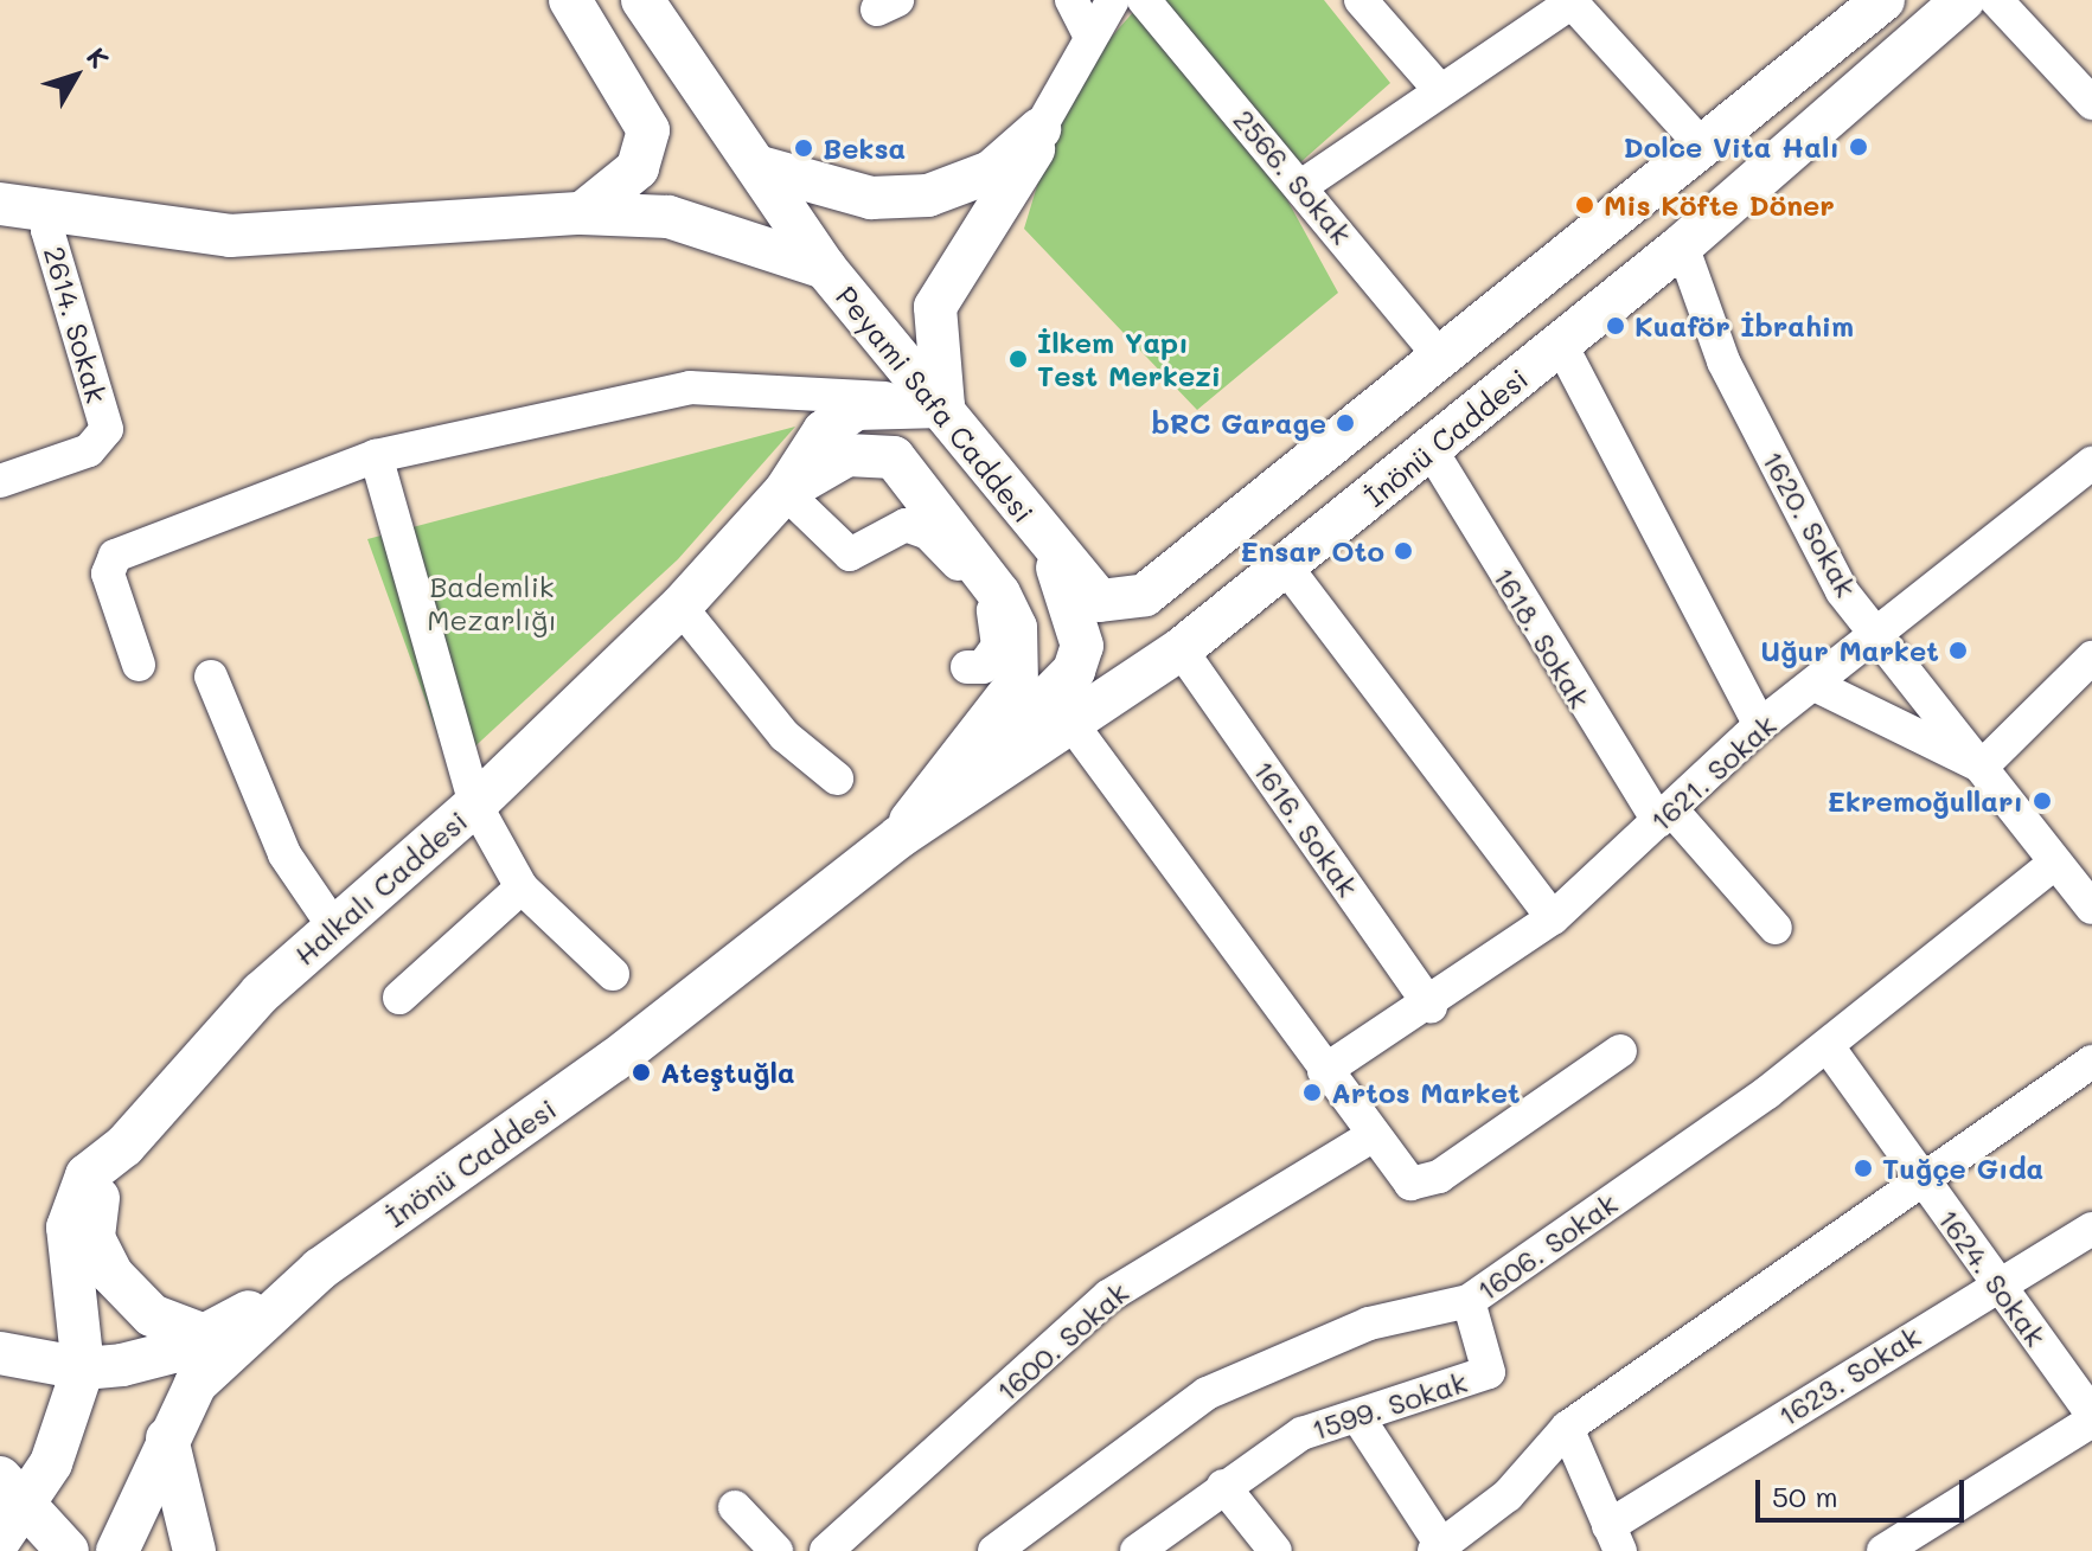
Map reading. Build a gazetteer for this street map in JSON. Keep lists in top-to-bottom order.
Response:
{
  "streets": {
    "main road": ["Peyami Safa Caddesi", "İnönü Caddesi", "Halkalı Caddesi"],
    "street": [
      "2566. Sokak",
      "2614. Sokak",
      "1620. Sokak",
      "1618. Sokak",
      "1621. Sokak",
      "1616. Sokak",
      "1606. Sokak",
      "1624. Sokak",
      "1600. Sokak",
      "1623. Sokak",
      "1599. Sokak"
    ]
  },
  "crossings": [
    ["Peyami Safa Caddesi", "Halkalı Caddesi"],
    ["İnönü Caddesi", "1620. Sokak"],
    ["İnönü Caddesi", "1618. Sokak"],
    ["İnönü Caddesi", "1616. Sokak"],
    ["İnönü Caddesi", "Halkalı Caddesi"],
    ["1620. Sokak", "1621. Sokak"],
    ["1620. Sokak", "1606. Sokak"],
    ["1618. Sokak", "1621. Sokak"],
    ["1621. Sokak", "1616. Sokak"],
    ["1606. Sokak", "1624. Sokak"],
    ["1606. Sokak", "1599. Sokak"],
    ["1624. Sokak", "1623. Sokak"]
  ],
  "parks": ["Bademlik Mezarlığı"],
  "places": [
    "Dolce Vita Halı",
    "Beksa",
    "Mis Köfte Döner",
    "Kuaför İbrahim",
    "İlkem Yapı Test Merkezi",
    "bRC Garage",
    "Ensar Oto",
    "Uğur Market",
    "Ekremoğulları",
    "Ateştuğla",
    "Artos Market",
    "Tuğçe Gıda"
  ],
  "scale_bar": "50 m",
  "north": "top right"
}
